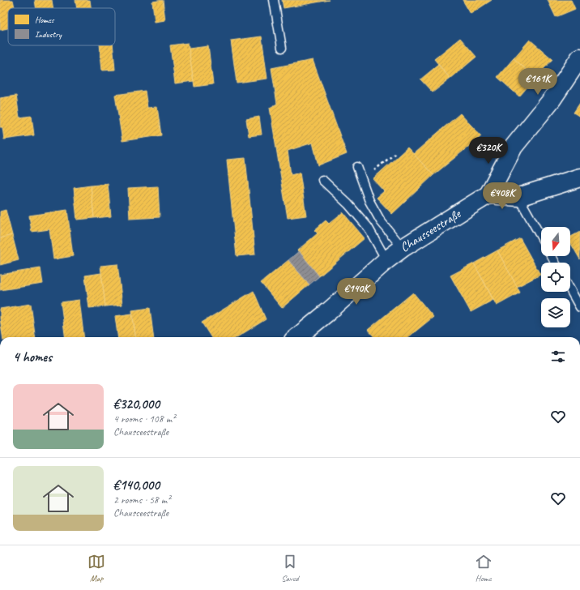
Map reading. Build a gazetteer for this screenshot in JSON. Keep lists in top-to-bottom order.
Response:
{
  "streets": {
    "street": ["Chausseestraße"]
  },
  "legend": ["Homes", "Industry"],
  "north": "bottom",
  "page": {
    "price": [
      "€161K",
      "€320K",
      "€408K",
      "€140K"
    ],
    "heading": "4 homes",
    "list": [
      {
        "name": "€320,000",
        "note": "4 rooms · 108 m² · Chausseestraße"
      },
      {
        "name": "€140,000",
        "note": "2 rooms · 58 m² · Chausseestraße"
      }
    ],
    "tabs": ["Map", "Saved", "Home"]
  }
}
